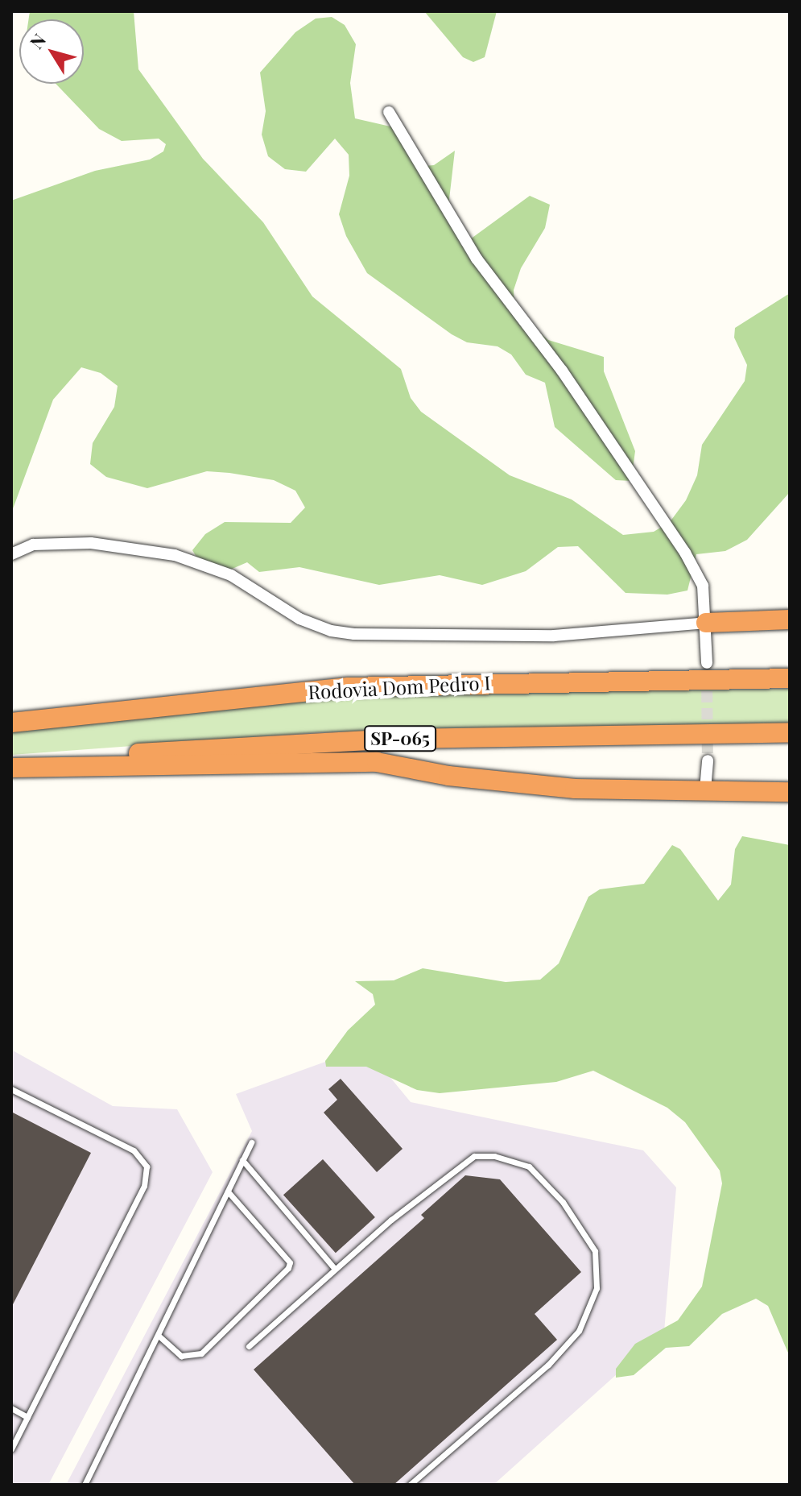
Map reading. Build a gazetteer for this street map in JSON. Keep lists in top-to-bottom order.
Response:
{
  "streets": {
    "highway": ["Rodovia Dom Pedro I", "SP-065"]
  },
  "north": "top left"
}
